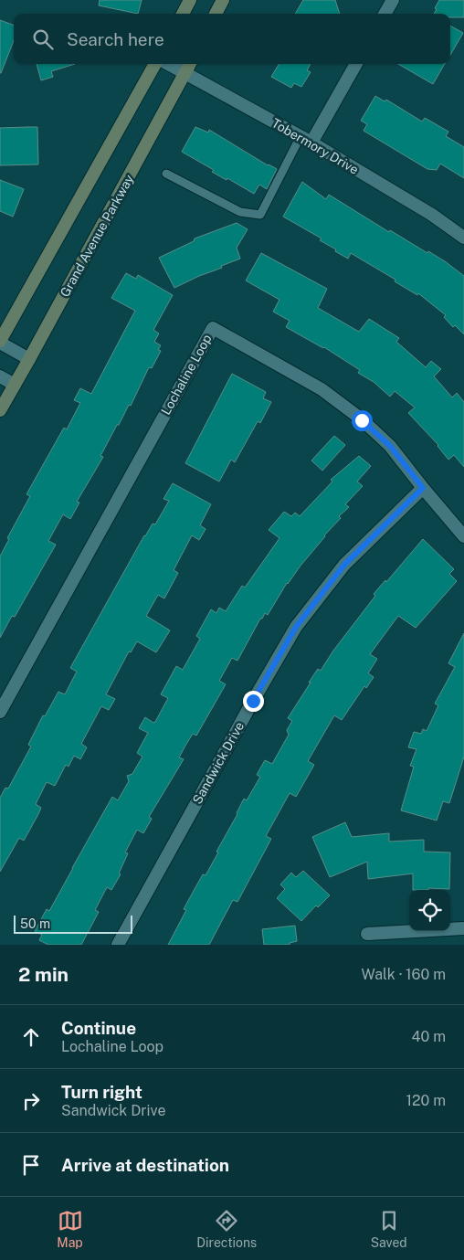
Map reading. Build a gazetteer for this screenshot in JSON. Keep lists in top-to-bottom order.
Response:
{
  "streets": {
    "main road": ["Grand Avenue Parkway"],
    "street": ["Tobermory Drive", "Lochaline Loop", "Sandwick Drive"]
  },
  "crossings": [
    ["Tobermory Drive", "Grand Avenue Parkway"],
    ["Lochaline Loop", "Sandwick Drive"]
  ],
  "scale_bar": "50 m",
  "page": {
    "search": "Search here",
    "scale": "50 m",
    "heading": ["2 min", "Walk · 160 m"],
    "list": [
      ["Continue", "Lochaline Loop", "40 m"],
      ["Turn right", "Sandwick Drive", "120 m"],
      "Arrive at destination"
    ],
    "nav": ["Map", "Directions", "Saved"]
  }
}
